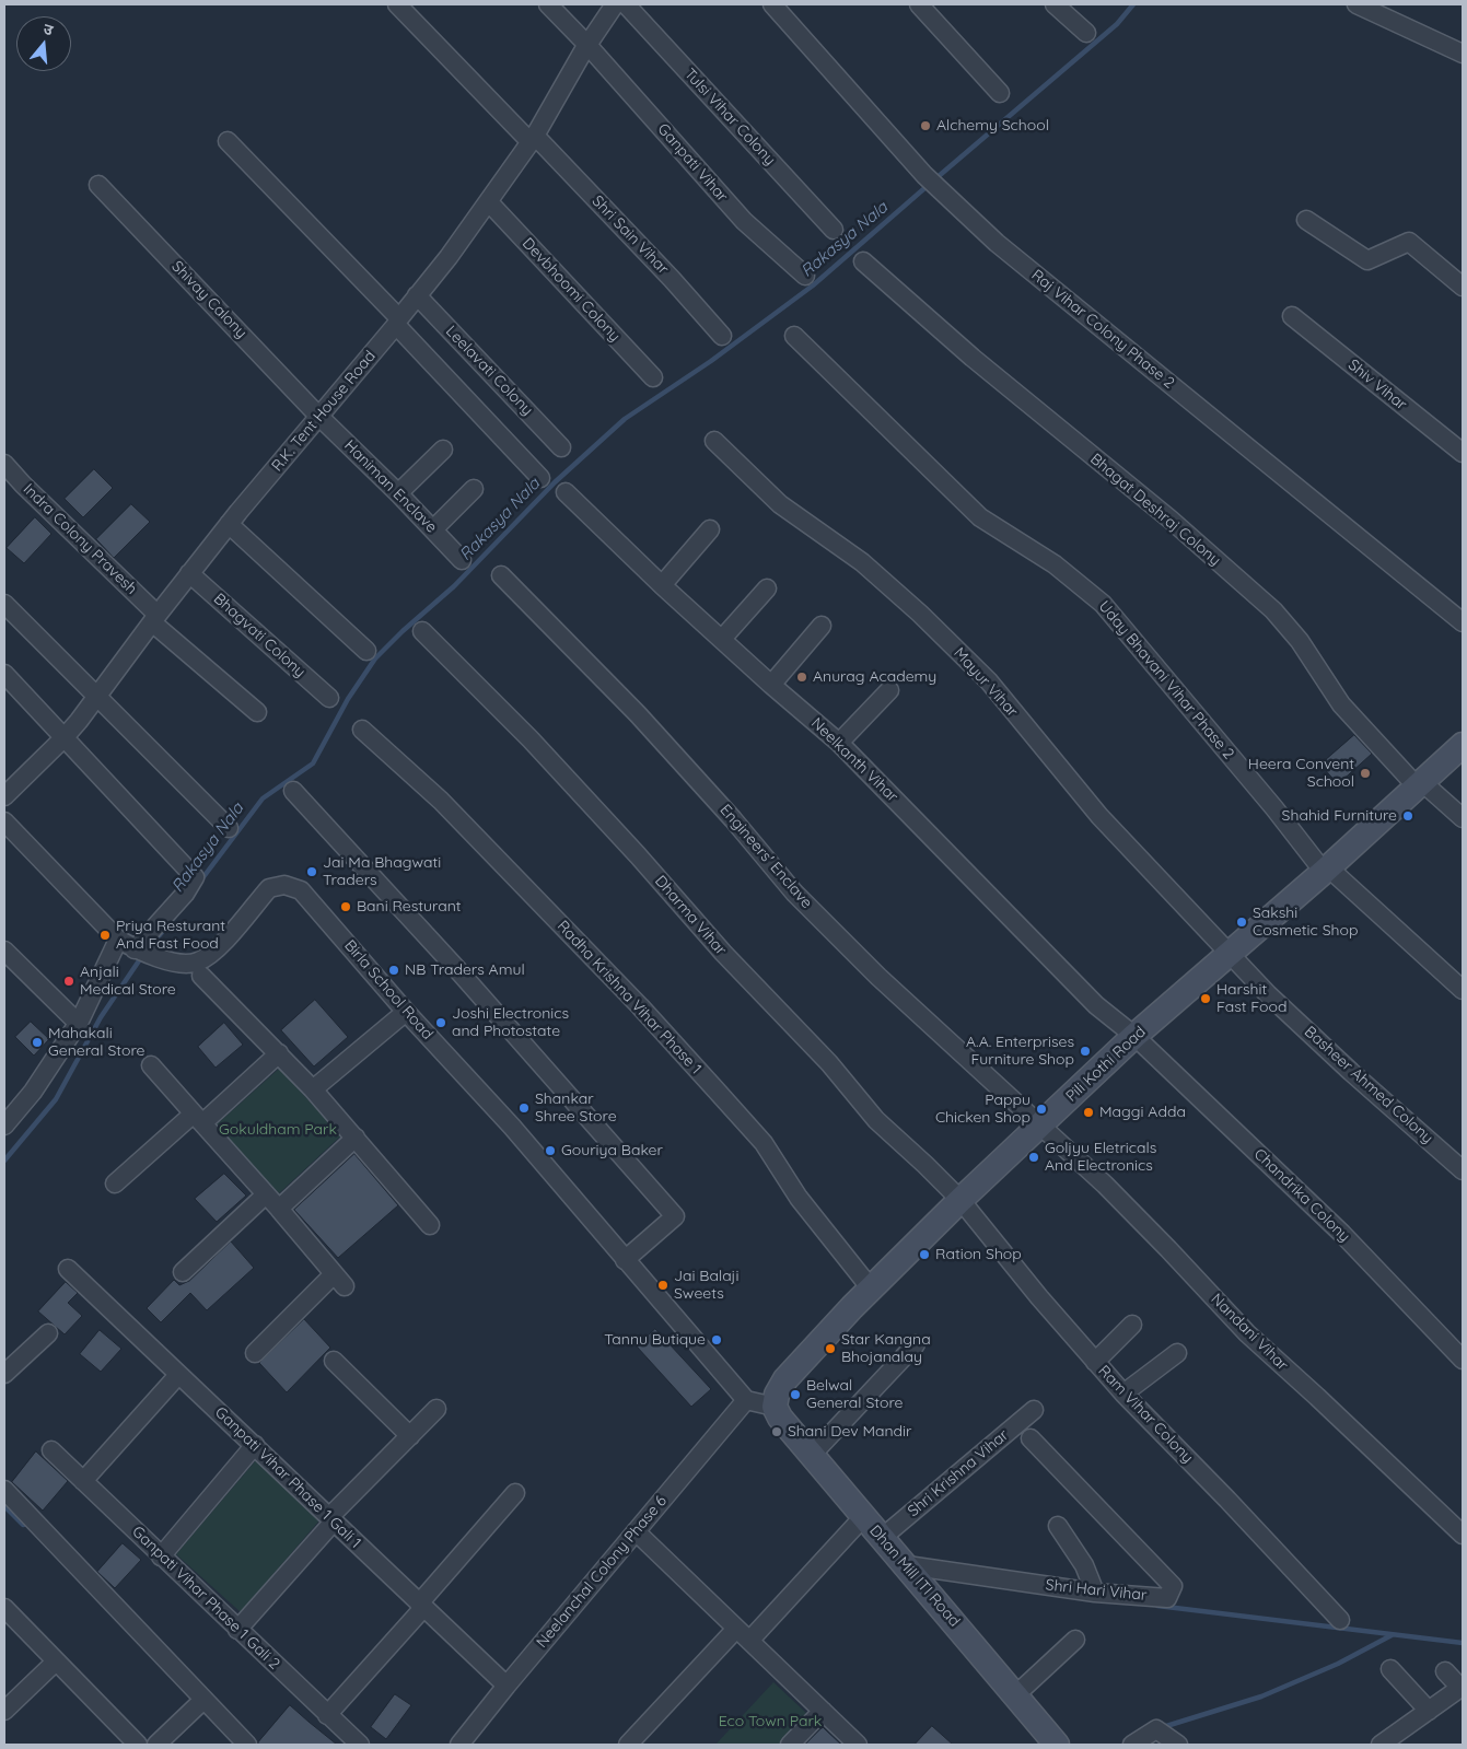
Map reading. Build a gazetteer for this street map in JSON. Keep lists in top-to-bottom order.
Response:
{
  "streets": {
    "street": [
      "Tulsi Vihar Colony",
      "Ganpati Vihar",
      "Shri Sain Vihar",
      "Devbhoomi Colony",
      "Shivay Calony",
      "Raj Vihar Colony Phase 2",
      "Leelavati Colony",
      "Shiv Vihar",
      "R.K. Tent House Road",
      "Haniman Enclave",
      "Bhagat Deshraj Colony",
      "Indra Colony Pravesh",
      "Bhagvati Colony",
      "Uday Bhavani Vihar Phase 2",
      "Mayur Vihar",
      "Neelkanth Vihar",
      "Engineers' Enclave",
      "Dharma Vihar",
      "Birla School Road",
      "Radha Krishna Vihar Phase 1",
      "Pili Kothi Road",
      "Basheer Ahmed Colony",
      "Chandrika Colony",
      "Nandani Vihar",
      "Ram Vihar Colony",
      "Shri Krishna Vihar",
      "Ganpati Vihar Phase 1 Gali 1",
      "Neelanchal Colony Phase 6",
      "Dhan Mill ITI Road",
      "Shri Hari Vihar",
      "Ganpati Vihar Phase 1 Gali 2"
    ]
  },
  "crossings": [
    ["Ganpati Vihar", "R.K. Tent House Road"],
    ["Shri Sain Vihar", "R.K. Tent House Road"],
    ["Devbhoomi Colony", "R.K. Tent House Road"],
    ["Shivay Calony", "R.K. Tent House Road"],
    ["Shivay Calony", "Haniman Enclave"],
    ["Leelavati Colony", "R.K. Tent House Road"],
    ["R.K. Tent House Road", "Haniman Enclave"],
    ["R.K. Tent House Road", "Indra Colony Pravesh"],
    ["R.K. Tent House Road", "Bhagvati Colony"],
    ["Bhagat Deshraj Colony", "Pili Kothi Road"],
    ["Uday Bhavani Vihar Phase 2", "Pili Kothi Road"],
    ["Mayur Vihar", "Pili Kothi Road"],
    ["Mayur Vihar", "Basheer Ahmed Colony"],
    ["Neelkanth Vihar", "Pili Kothi Road"],
    ["Neelkanth Vihar", "Chandrika Colony"],
    ["Engineers' Enclave", "Pili Kothi Road"],
    ["Engineers' Enclave", "Nandani Vihar"],
    ["Dharma Vihar", "Pili Kothi Road"],
    ["Dharma Vihar", "Ram Vihar Colony"],
    ["Birla School Road", "Neelanchal Colony Phase 6"],
    ["Radha Krishna Vihar Phase 1", "Pili Kothi Road"],
    ["Pili Kothi Road", "Basheer Ahmed Colony"],
    ["Pili Kothi Road", "Chandrika Colony"],
    ["Pili Kothi Road", "Nandani Vihar"],
    ["Pili Kothi Road", "Ram Vihar Colony"],
    ["Pili Kothi Road", "Dhan Mill ITI Road"],
    ["Shri Krishna Vihar", "Dhan Mill ITI Road"],
    ["Ganpati Vihar Phase 1 Gali 1", "Neelanchal Colony Phase 6"],
    ["Dhan Mill ITI Road", "Shri Hari Vihar"]
  ],
  "water": ["Rakasya Nala"],
  "parks": ["Gokuldham Park", "Eco Town Park"],
  "places": [
    "Alchemy School",
    "Anurag Academy",
    "Heera Convent School",
    "Shahid Furniture",
    "Jai Ma Bhagwati Traders",
    "Bani Resturant",
    "Sakshi Cosmetic Shop",
    "Priya Resturant And Fast Food",
    "NB Traders Amul",
    "Anjali Medical Store",
    "Harshit Fast Food",
    "Joshi Electronics and Photostate",
    "Mahakali General Store",
    "A.A. Enterprises Furniture Shop",
    "Shankar Shree Store",
    "Pappu Chicken Shop",
    "Maggi Adda",
    "Gouriya Baker",
    "Goljyu Eletricals And Electronics",
    "Ration Shop",
    "Jai Balaji Sweets",
    "Tannu Butique",
    "Star Kangna Bhojanalay",
    "Belwal General Store",
    "Shani Dev Mandir"
  ],
  "north": "top"
}
